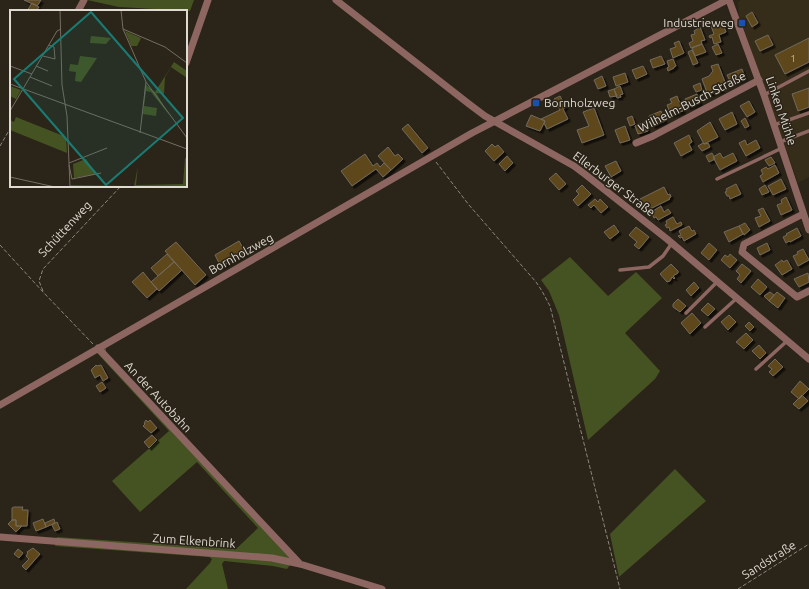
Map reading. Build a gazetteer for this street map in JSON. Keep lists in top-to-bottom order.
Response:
{
  "streets": {
    "street": [
      "Wilhelm-Busch-Straße",
      "Linken Mühle",
      "Ellerburger Straße",
      "Bornholzweg",
      "An der Autobahn",
      "Zum Elkenbrink"
    ],
    "path": ["Schüttenweg", "Sandstraße"]
  },
  "crossings": [
    ["Wilhelm-Busch-Straße", "Linken Mühle"],
    ["Linken Mühle", "Bornholzweg"],
    ["Ellerburger Straße", "Bornholzweg"],
    ["Bornholzweg", "An der Autobahn"],
    ["An der Autobahn", "Zum Elkenbrink"]
  ],
  "places": {
    "transit": ["Industrieweg", "Bornholzweg"]
  },
  "house_numbers": ["1"]
}
